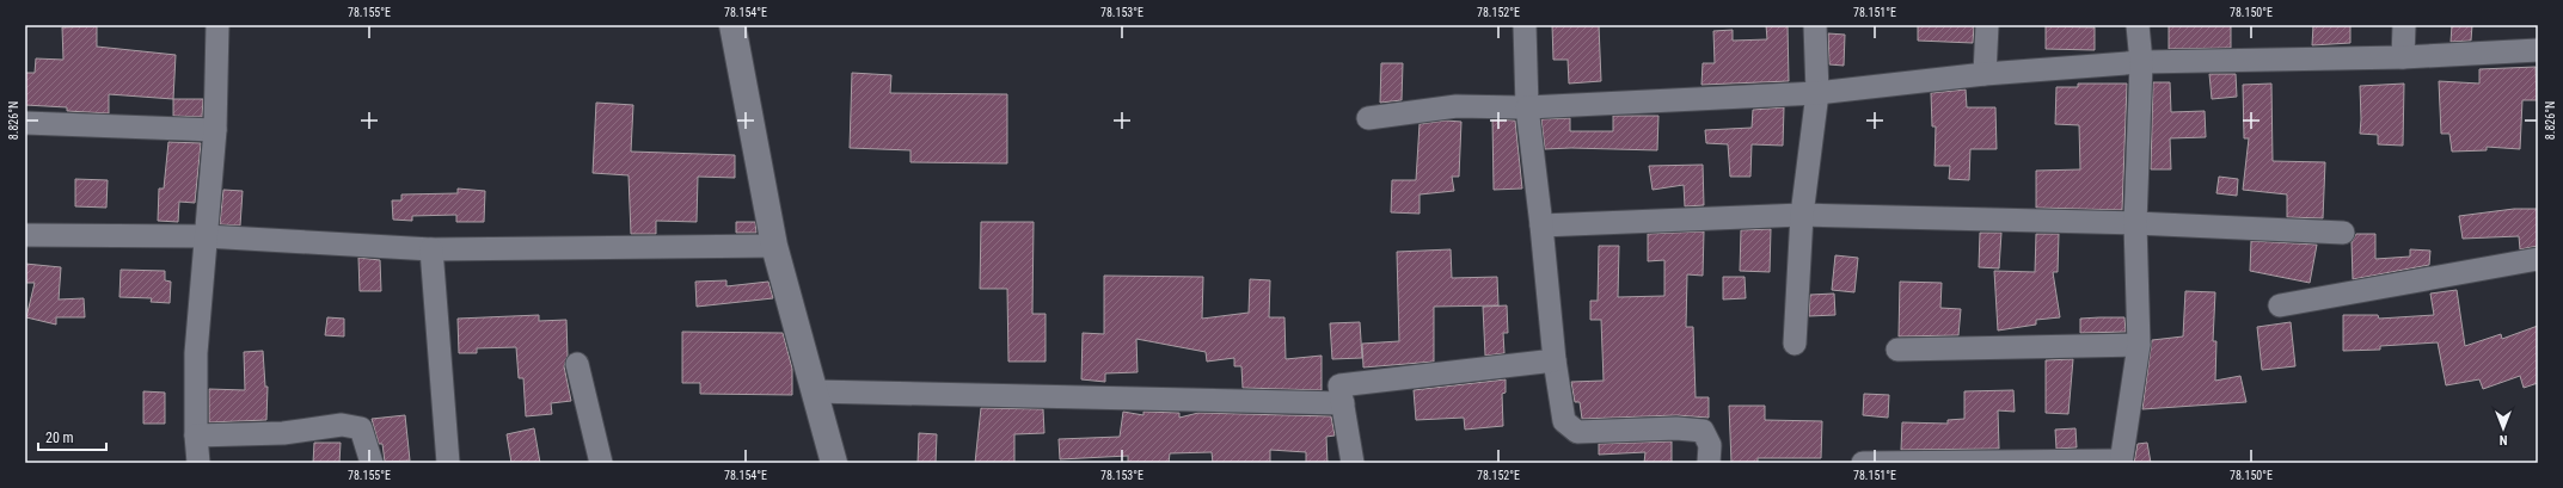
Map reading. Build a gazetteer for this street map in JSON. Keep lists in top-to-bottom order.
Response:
{
  "scale_bar": "20 m",
  "north": "bottom",
  "coordinates": [
    "78.155°E",
    "78.154°E",
    "78.153°E",
    "78.152°E",
    "78.151°E",
    "78.150°E",
    "8.826°N"
  ]
}
